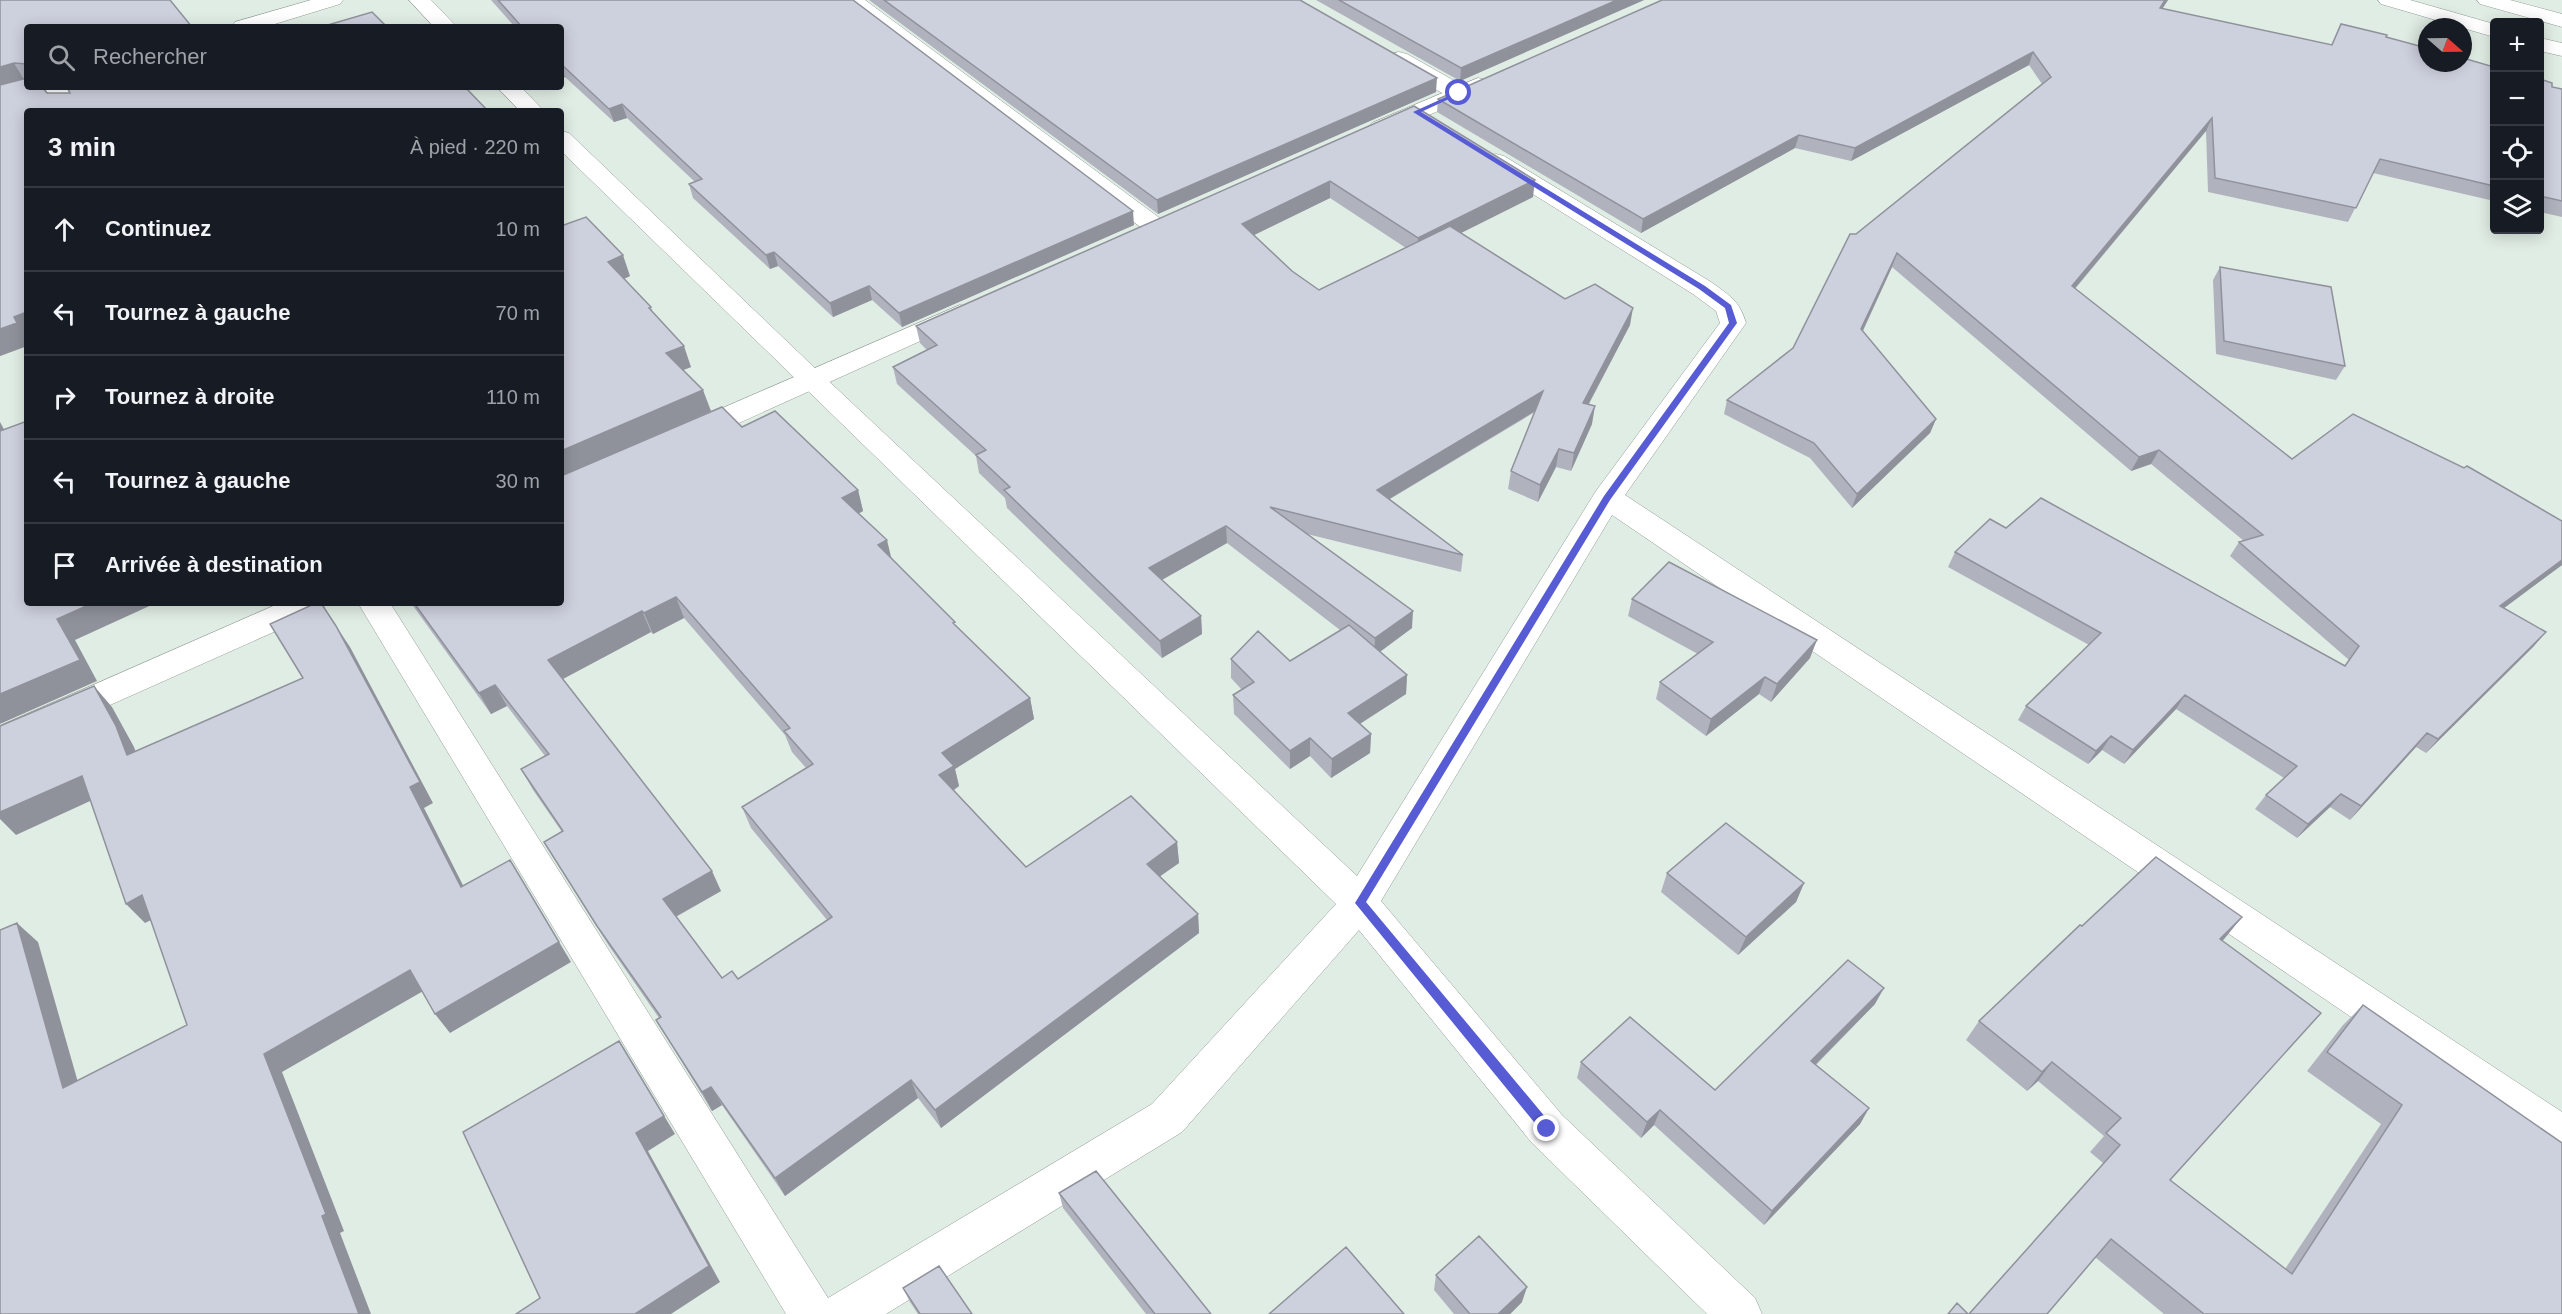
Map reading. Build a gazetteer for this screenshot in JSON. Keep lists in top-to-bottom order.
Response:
{
  "north": "right",
  "page": {
    "map_buttons": ["+", "−"],
    "search": "Rechercher",
    "heading": ["3 min", "À pied · 220 m"],
    "list": [
      ["Continuez", "10 m"],
      ["Tournez à gauche", "70 m"],
      ["Tournez à droite", "110 m"],
      ["Tournez à gauche", "30 m"],
      "Arrivée à destination"
    ]
  }
}
